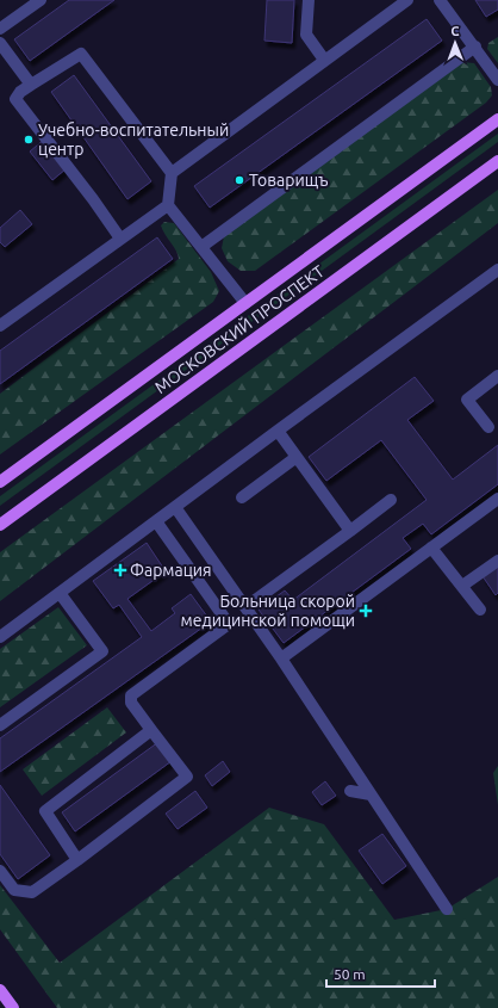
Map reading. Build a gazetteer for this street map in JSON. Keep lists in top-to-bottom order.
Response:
{
  "streets": {
    "main road": ["МОСКОВСКИЙ ПРОСПЕКТ"]
  },
  "places": {
    "other": ["Учебно-воспитательный центр", "Товарищъ"],
    "health": ["Фармация", "Больница скорой медицинской помощи"]
  },
  "scale_bar": "50 m",
  "north": "top"
}
